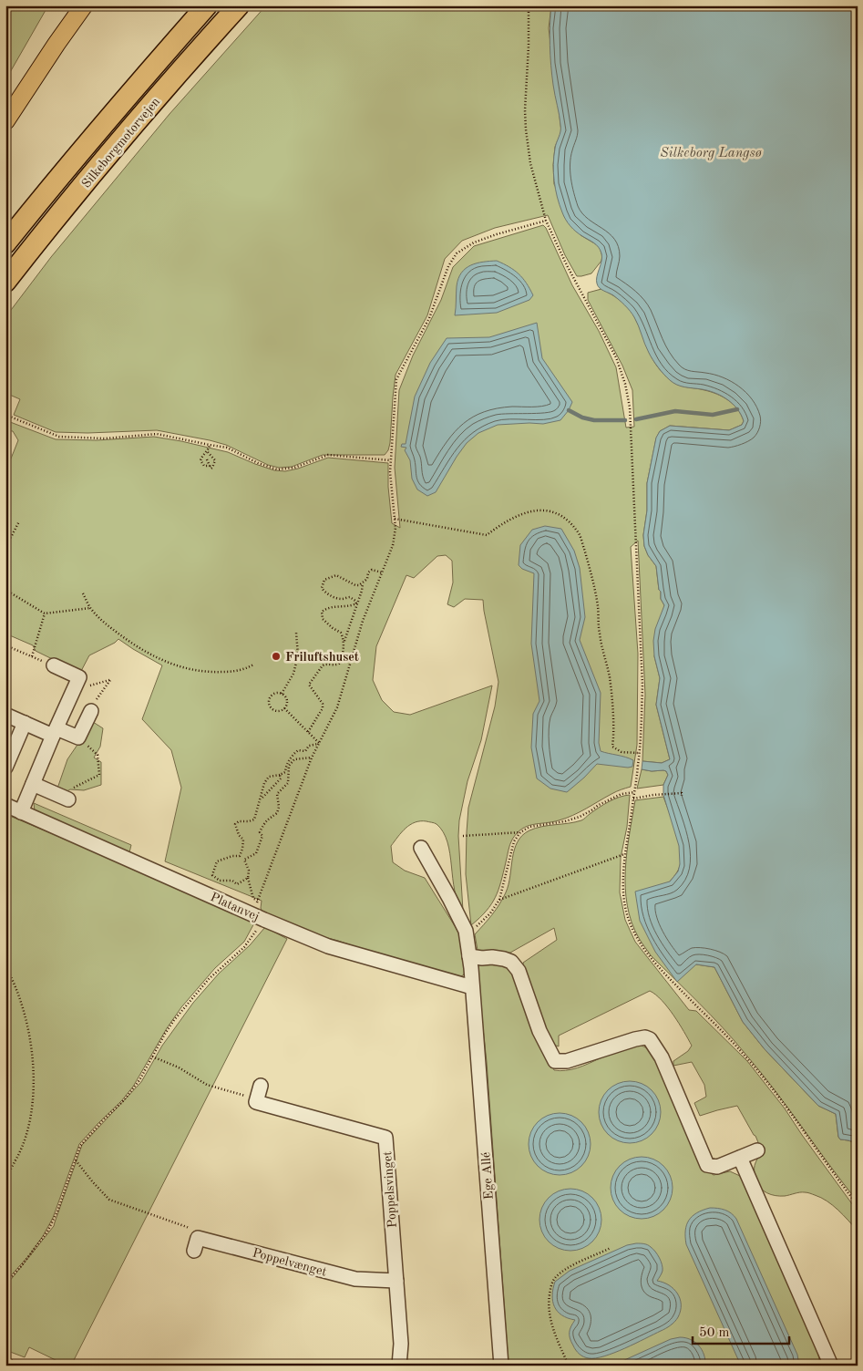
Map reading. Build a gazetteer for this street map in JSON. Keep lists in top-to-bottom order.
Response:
{
  "streets": {
    "highway": ["Silkeborgmotorvejen"],
    "street": [
      "Platanvej",
      "Ege Allé",
      "Poppelsvinget",
      "Poppelvænget"
    ]
  },
  "crossings": [
    ["Platanvej", "Ege Allé"],
    ["Poppelsvinget", "Poppelvænget"]
  ],
  "water": ["Silkeborg Langsø"],
  "places": ["Friluftshuset"],
  "scale_bar": "50 m"
}
